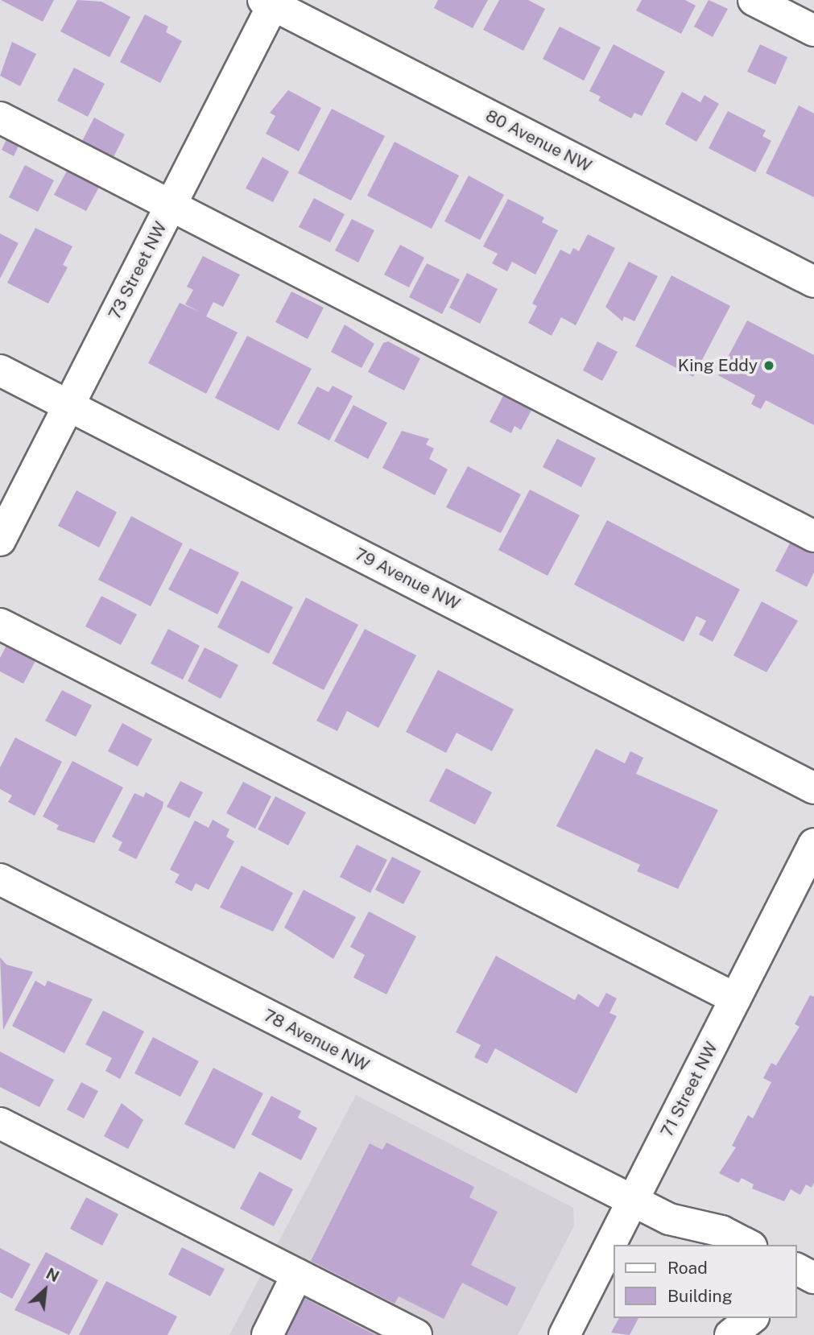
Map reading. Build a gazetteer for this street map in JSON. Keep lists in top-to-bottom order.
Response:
{
  "streets": {
    "street": [
      "80 Avenue NW",
      "73 Street NW",
      "79 Avenue NW",
      "78 Avenue NW",
      "71 Street NW"
    ]
  },
  "crossings": [
    ["80 Avenue NW", "73 Street NW"],
    ["73 Street NW", "79 Avenue NW"],
    ["78 Avenue NW", "71 Street NW"]
  ],
  "places": ["King Eddy"],
  "legend": ["Road", "Building"],
  "north": "top right"
}
